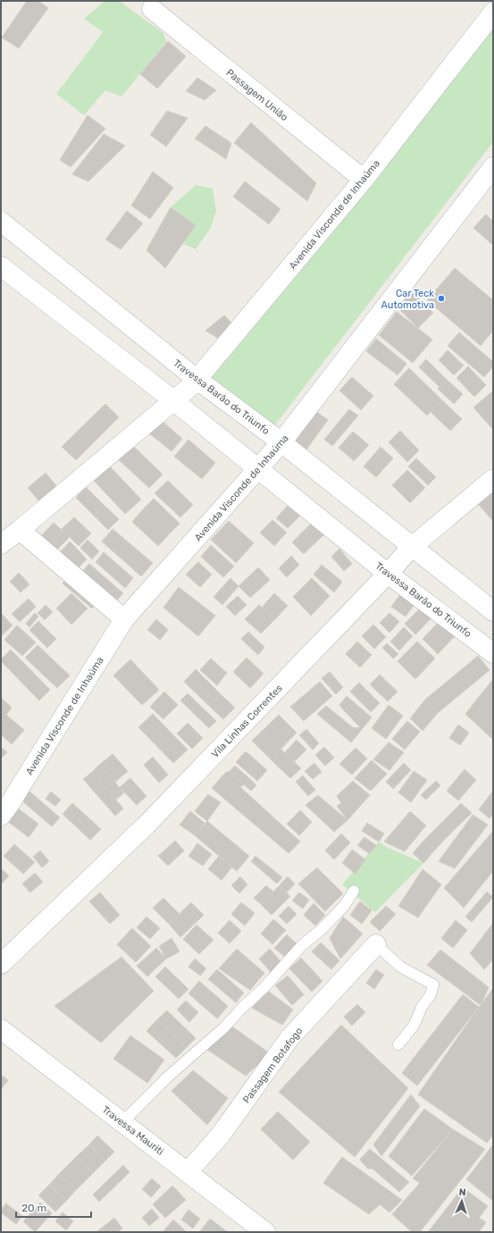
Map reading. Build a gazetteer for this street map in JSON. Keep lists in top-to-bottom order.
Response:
{
  "streets": {
    "street": [
      "Passagem União",
      "Avenida Visconde de Inhaúma",
      "Travessa Barão do Triunfo",
      "Vila Linhas Correntes",
      "Passagem Botafogo",
      "Travessa Mauriti"
    ]
  },
  "crossings": [
    ["Passagem União", "Avenida Visconde de Inhaúma"],
    ["Avenida Visconde de Inhaúma", "Travessa Barão do Triunfo"],
    ["Travessa Barão do Triunfo", "Vila Linhas Correntes"],
    ["Passagem Botafogo", "Travessa Mauriti"]
  ],
  "places": ["Car Teck Automotiva"],
  "scale_bar": "20 m",
  "north": "top"
}
